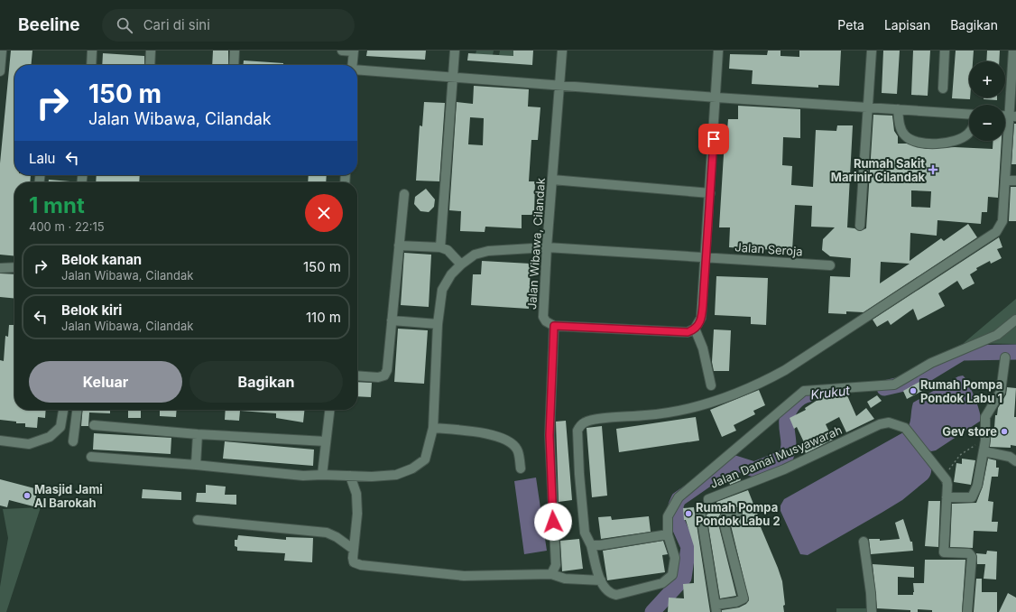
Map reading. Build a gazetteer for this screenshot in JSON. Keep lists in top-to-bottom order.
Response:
{
  "streets": {
    "street": ["Jalan Wibawa, Cilandak", "Jalan Seroja", "Jalan Damai Musyawarah"]
  },
  "crossings": [
    ["Jalan Wibawa, Cilandak", "Jalan Seroja"]
  ],
  "water": ["Krukut"],
  "places": {
    "health": ["Rumah Sakit Marinir Cilandak"],
    "other": [
      "Rumah Pompa Pondok Labu 1",
      "Gev store",
      "Masjid Jami Al Barokah",
      "Rumah Pompa Pondok Labu 2"
    ]
  },
  "page": {
    "header": "Beeline",
    "search": "Cari di sini",
    "nav": ["Peta", "Lapisan", "Bagikan"],
    "map_buttons": ["+", "−"],
    "turn": ["150 m", "Jalan Wibawa, Cilandak"],
    "then": "Lalu",
    "heading": ["1 mnt", "400 m · 22:15"],
    "list": [
      {
        "name": "Belok kanan",
        "note": "Jalan Wibawa, Cilandak",
        "value": "150 m"
      },
      {
        "name": "Belok kiri",
        "note": "Jalan Wibawa, Cilandak",
        "value": "110 m"
      }
    ],
    "buttons": ["Keluar", "Bagikan"]
  }
}
